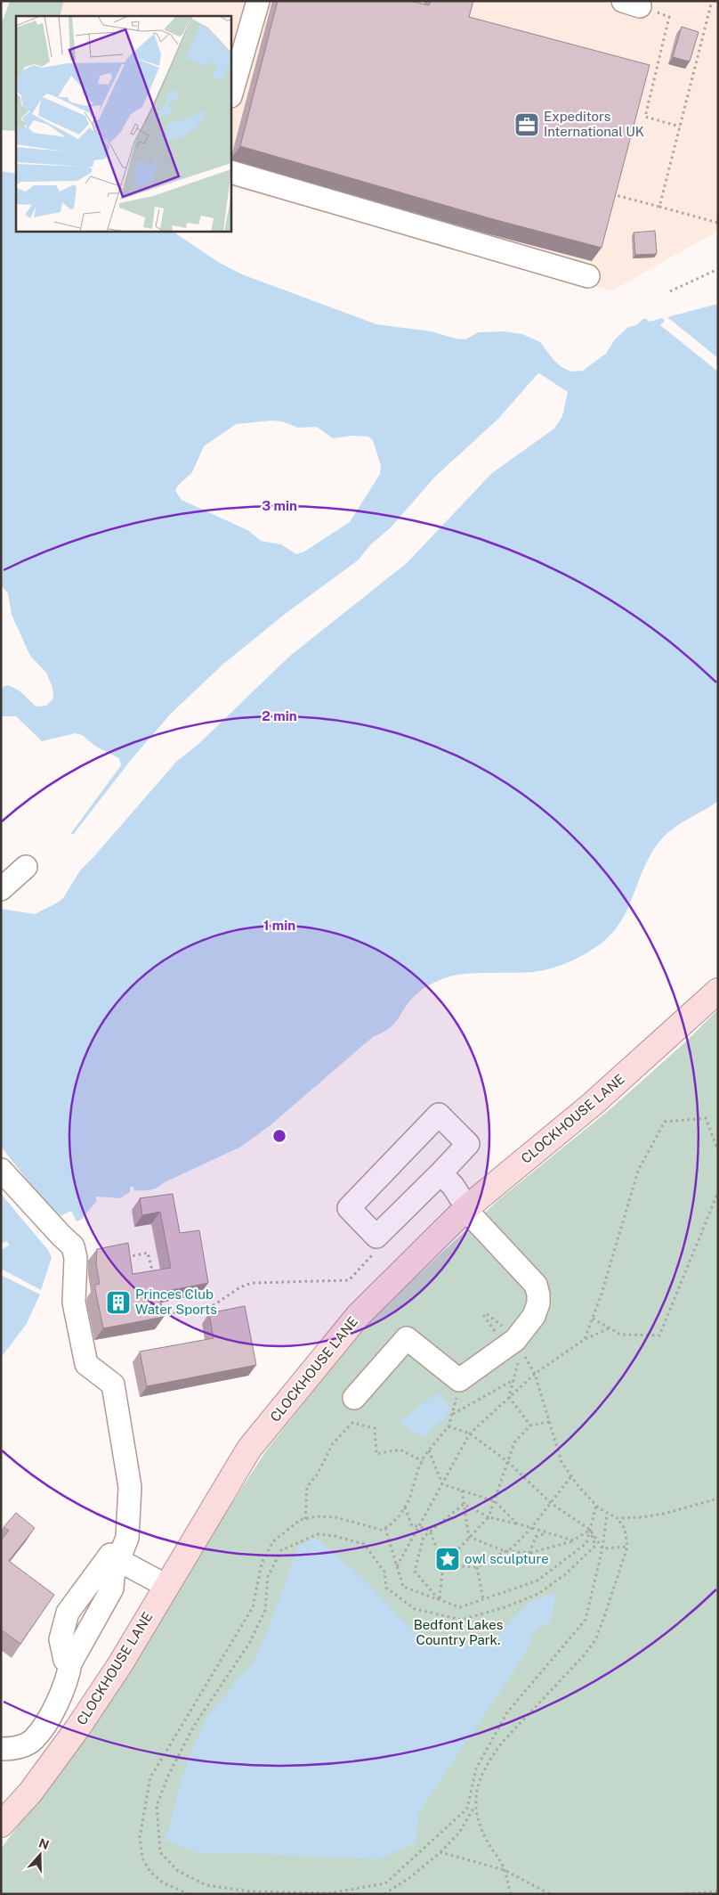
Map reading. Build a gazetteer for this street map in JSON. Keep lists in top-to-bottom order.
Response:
{
  "streets": {
    "main road": ["CLOCKHOUSE LANE"]
  },
  "parks": ["Bedfont Lakes Country Park."],
  "places": {
    "office": ["Expeditors International UK"],
    "building": ["Princes Club Water Sports"],
    "place": ["owl sculpture"]
  },
  "north": "top",
  "rings": ["3 min", "2 min", "1 min"]
}
